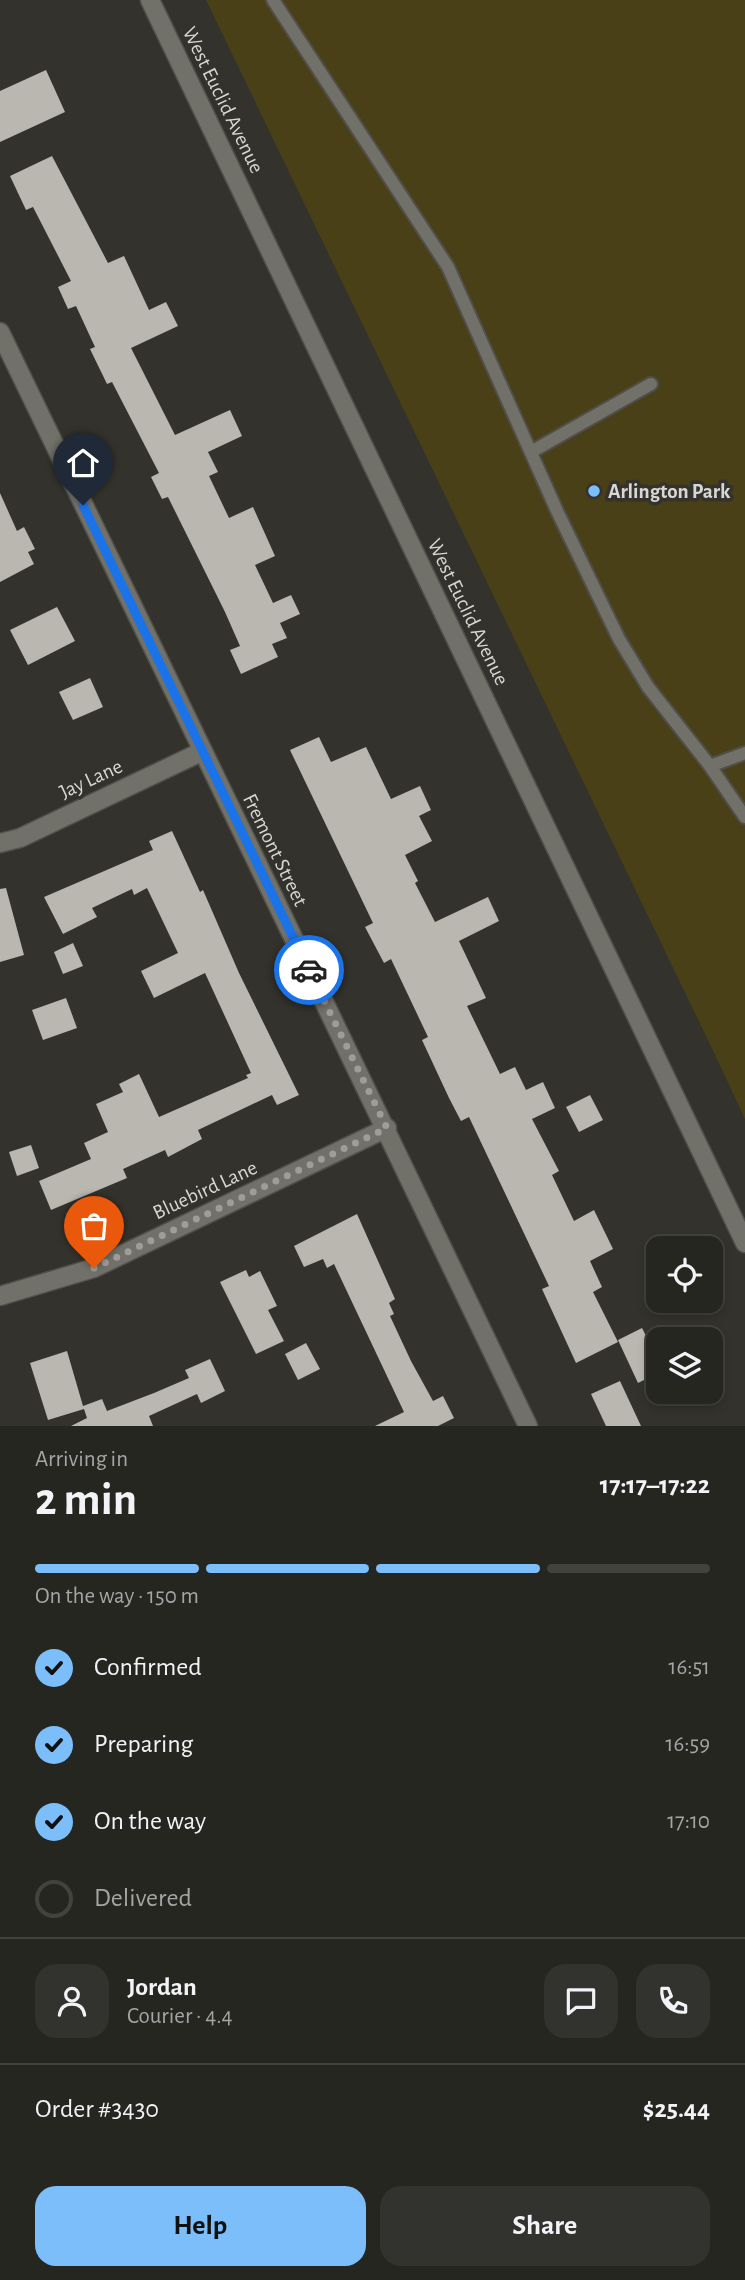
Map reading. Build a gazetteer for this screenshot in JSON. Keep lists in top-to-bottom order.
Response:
{
  "streets": {
    "street": [
      "West Euclid Avenue",
      "Jay Lane",
      "Fremont Street",
      "Bluebird Lane"
    ]
  },
  "crossings": [
    ["Jay Lane", "Fremont Street"],
    ["Fremont Street", "Bluebird Lane"]
  ],
  "places": ["Arlington Park"],
  "page": {
    "heading": ["2 min", "Arriving in", "17:17–17:22"],
    "panel": [
      "Jordan",
      "Courier · 4.4",
      "Order #3430",
      "$25.44"
    ],
    "bar": "On the way · 150 m",
    "list": [
      ["Confirmed", "16:51"],
      ["Preparing", "16:59"],
      ["On the way", "17:10"],
      "Delivered"
    ],
    "buttons": ["Help", "Share"]
  }
}
